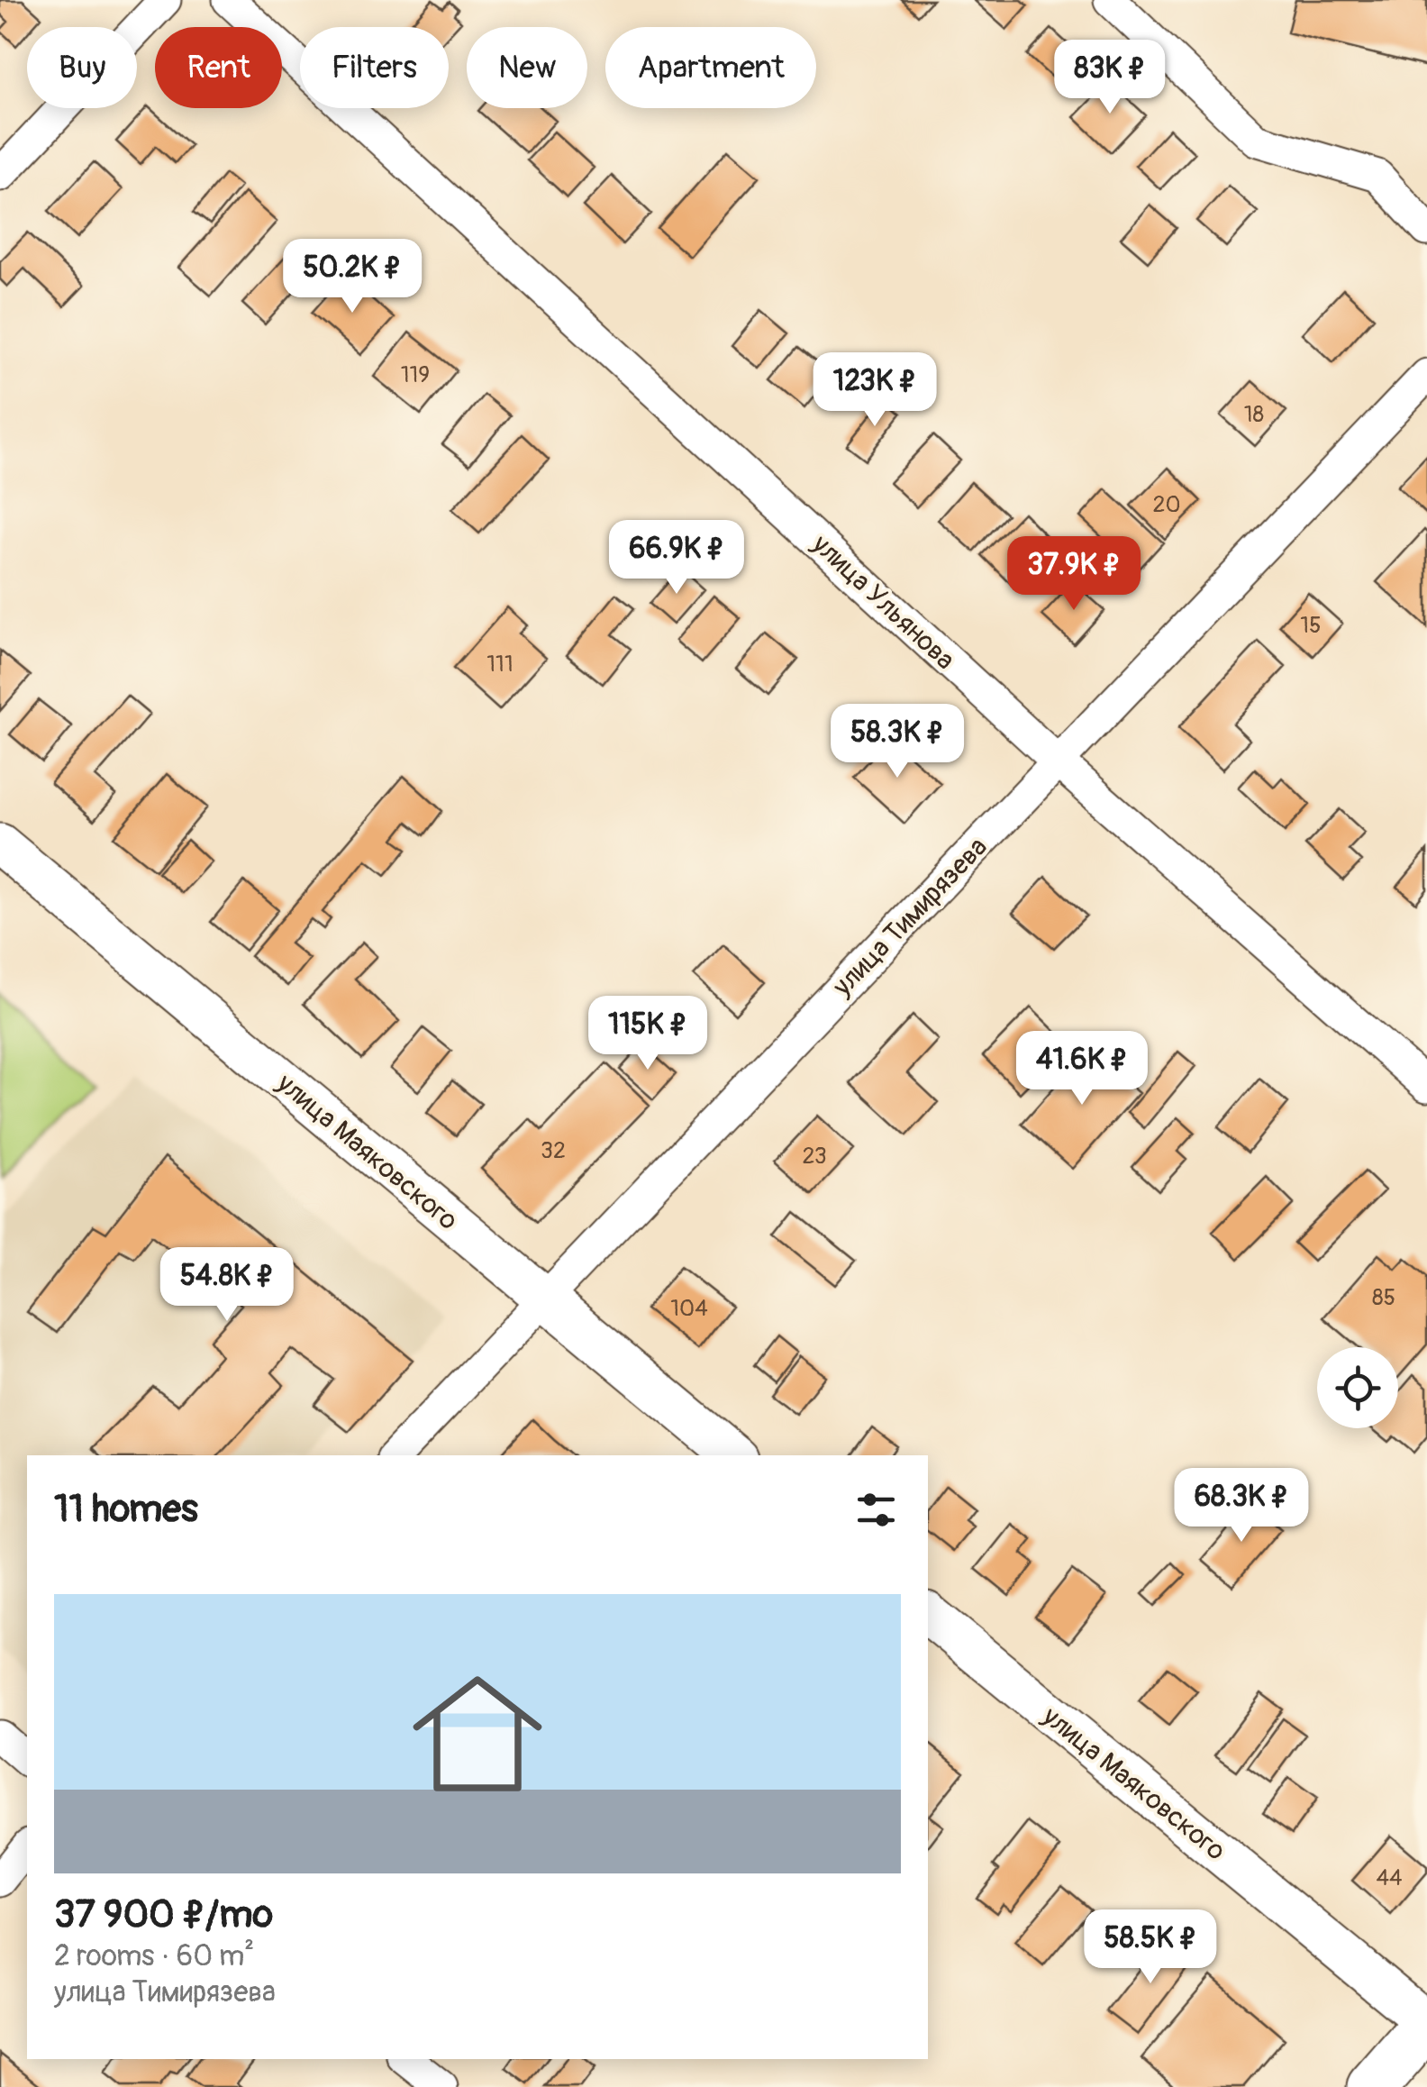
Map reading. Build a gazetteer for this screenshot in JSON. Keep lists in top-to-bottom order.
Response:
{
  "streets": {
    "street": ["улица Ульянова", "улица Тимирязева", "улица Маяковского"]
  },
  "crossings": [
    ["улица Ульянова", "улица Тимирязева"],
    ["улица Тимирязева", "улица Маяковского"]
  ],
  "house_numbers": [
    "119",
    "18",
    "20",
    "15",
    "111",
    "32",
    "23",
    "85",
    "104",
    "44"
  ],
  "page": {
    "chip": [
      "Buy",
      "Rent",
      "Filters",
      "New",
      "Apartment"
    ],
    "price": [
      "83K ₽",
      "50.2K ₽",
      "123K ₽",
      "66.9K ₽",
      "37.9K ₽",
      "58.3K ₽",
      "115K ₽",
      "41.6K ₽",
      "54.8K ₽",
      "68.3K ₽",
      "58.5K ₽"
    ],
    "heading": "11 homes",
    "list": [
      {
        "name": "37 900 ₽/mo",
        "note": "2 rooms · 60 m² · улица Тимирязева"
      }
    ]
  }
}
